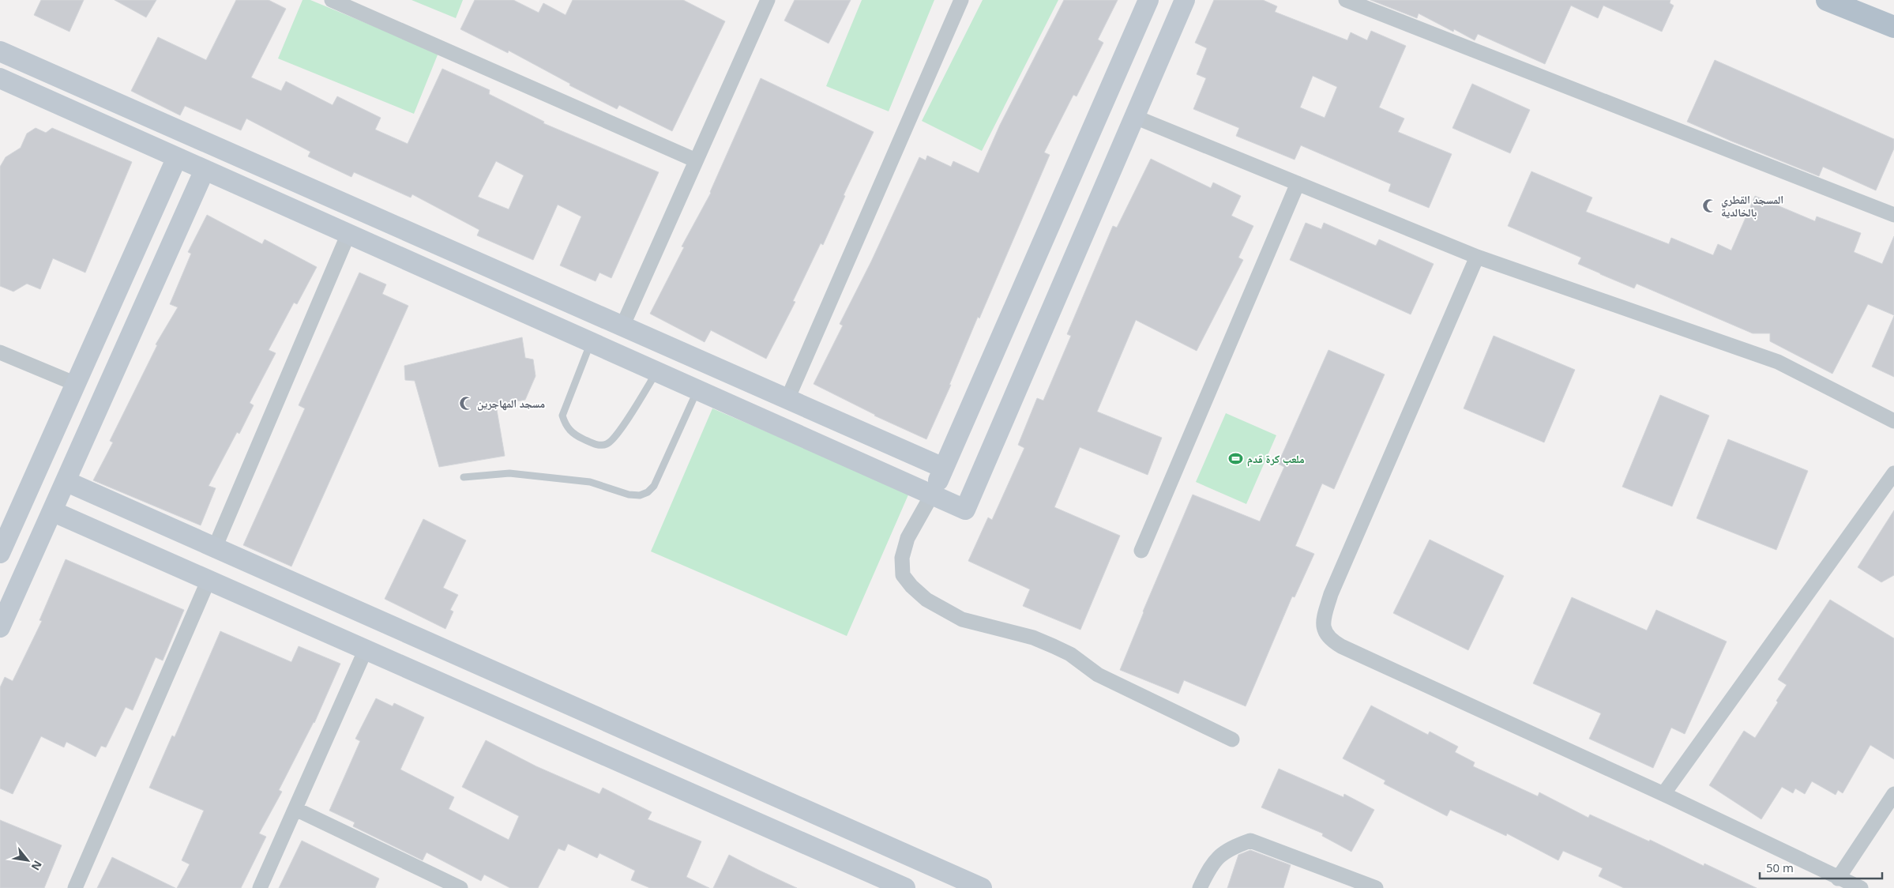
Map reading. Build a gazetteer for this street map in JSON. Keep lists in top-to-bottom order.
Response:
{
  "places": {
    "mosque": ["المسجد القطري بالخالدية", "مسجد المهاجرين"],
    "sports": ["ملعب كرة قدم"]
  },
  "scale_bar": "50 m",
  "north": "bottom right"
}
